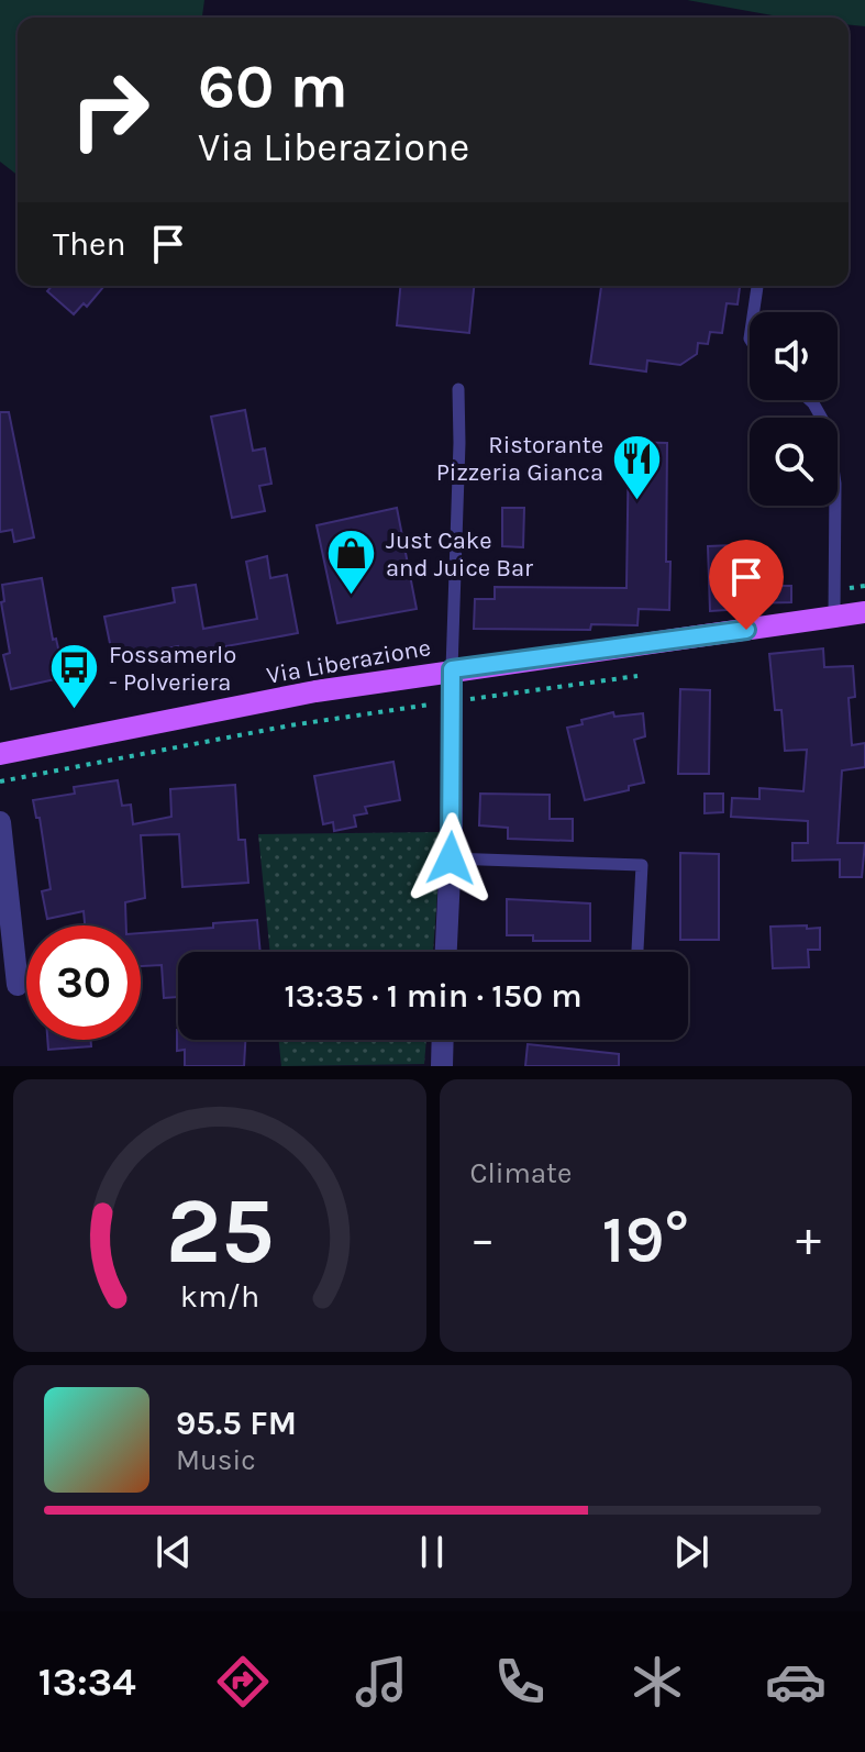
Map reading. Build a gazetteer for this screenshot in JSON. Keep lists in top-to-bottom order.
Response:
{
  "streets": {
    "main road": ["Via Liberazione"]
  },
  "places": {
    "restaurant": ["Ristorante Pizzeria Gianca"],
    "shop": ["Just Cake and Juice Bar"],
    "bus stop": ["Fossamerlo - Polveriera"]
  },
  "page": {
    "turn": ["60 m", "Via Liberazione"],
    "then": "Then",
    "limit": "30",
    "trip": "13:35 · 1 min · 150 m",
    "tile": "Climate",
    "heat": ["−", "19°", "+"],
    "song": ["95.5 FM", "Music"],
    "tabs": "13:34",
    "gauge": ["25", "km/h"]
  }
}
